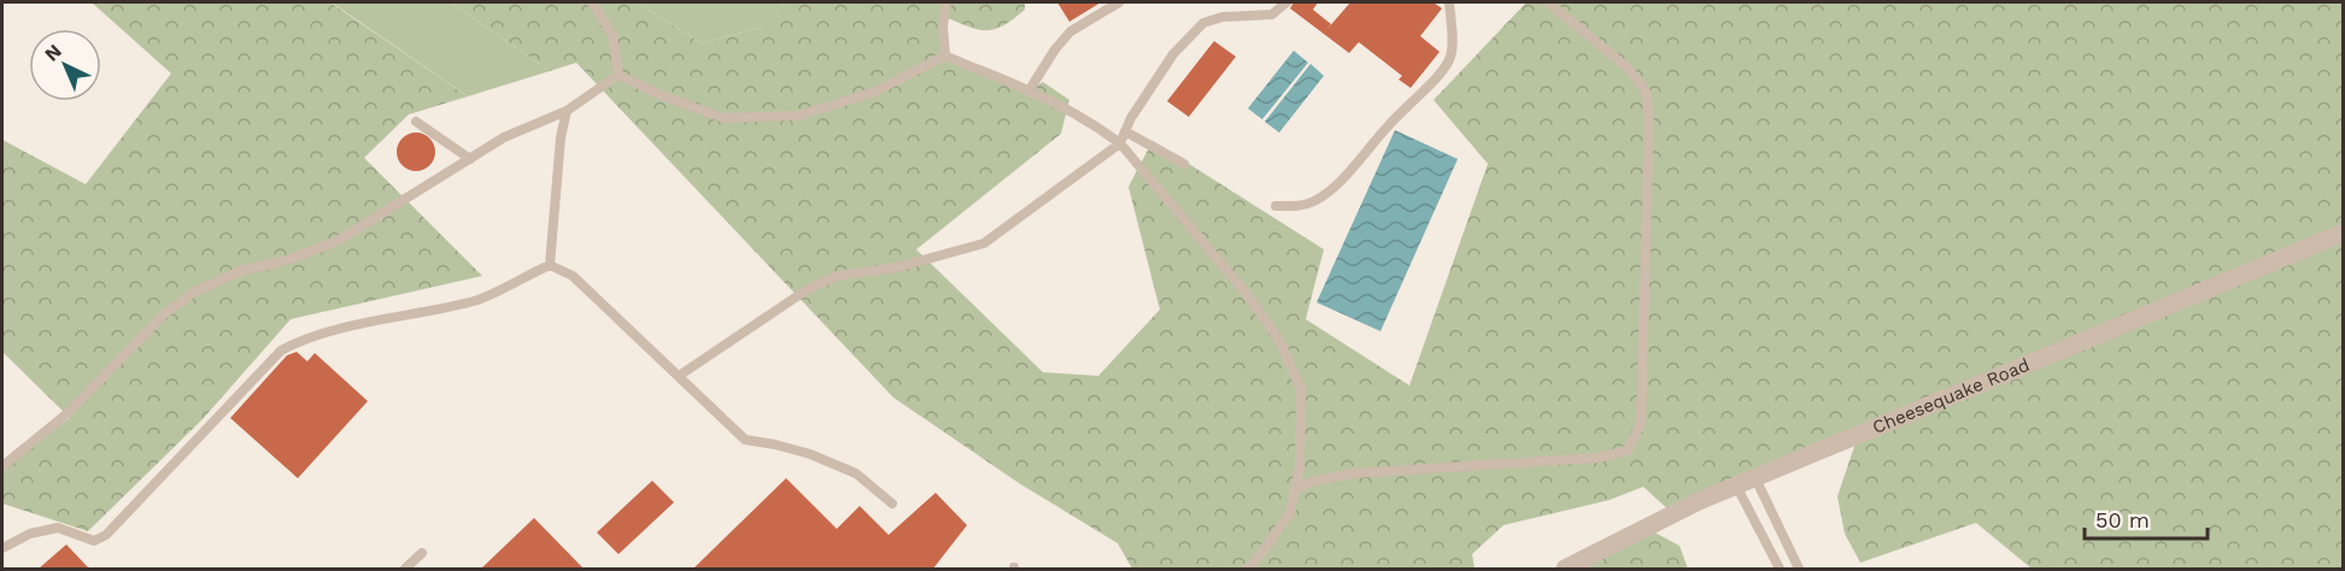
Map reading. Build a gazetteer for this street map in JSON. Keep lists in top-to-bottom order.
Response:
{
  "streets": {
    "street": ["Cheesequake Road"]
  },
  "scale_bar": "50 m",
  "north": "top left"
}
